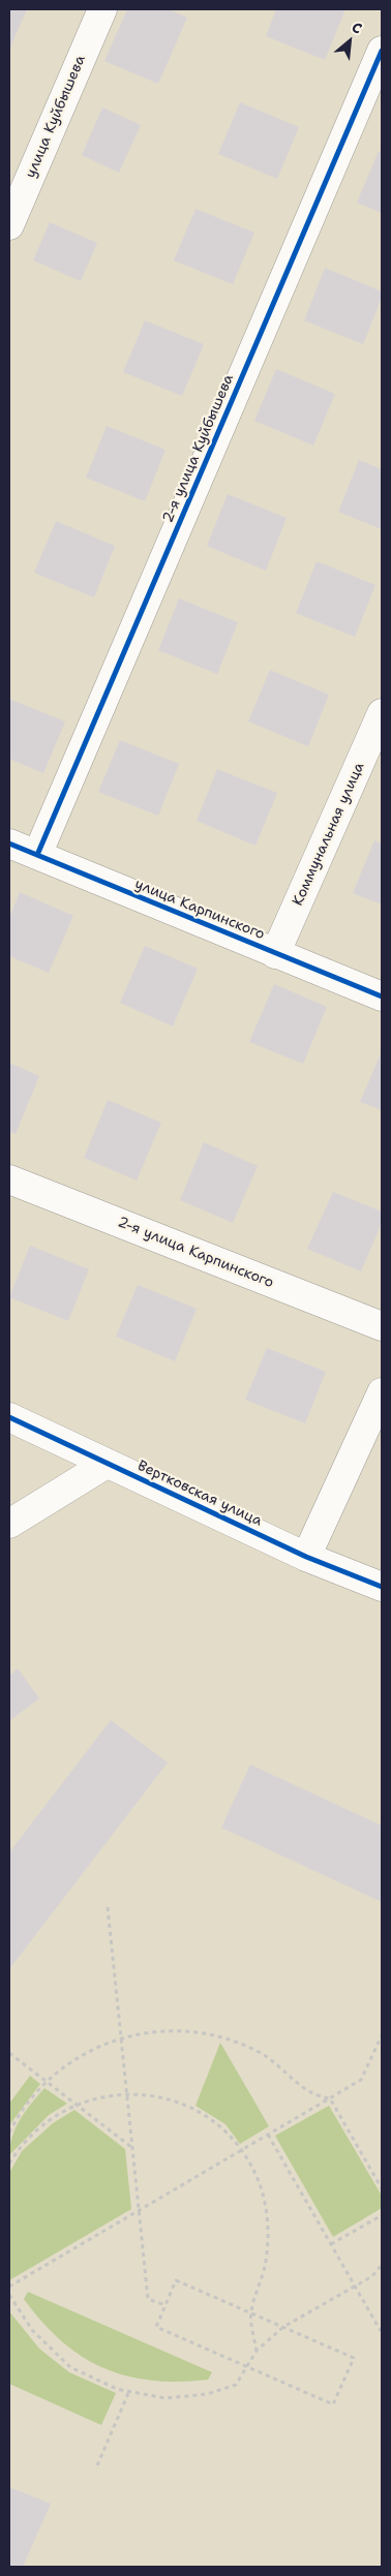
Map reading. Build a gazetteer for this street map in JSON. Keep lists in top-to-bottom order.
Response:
{
  "streets": {
    "street": [
      "улица Куйбышева",
      "2-я улица Куйбышева",
      "Коммунальная улица",
      "улица Карпинского",
      "2-я улица Карпинского",
      "Вертковская улица"
    ]
  },
  "crossings": [
    ["2-я улица Куйбышева", "улица Карпинского"],
    ["Коммунальная улица", "улица Карпинского"]
  ],
  "north": "top right"
}
